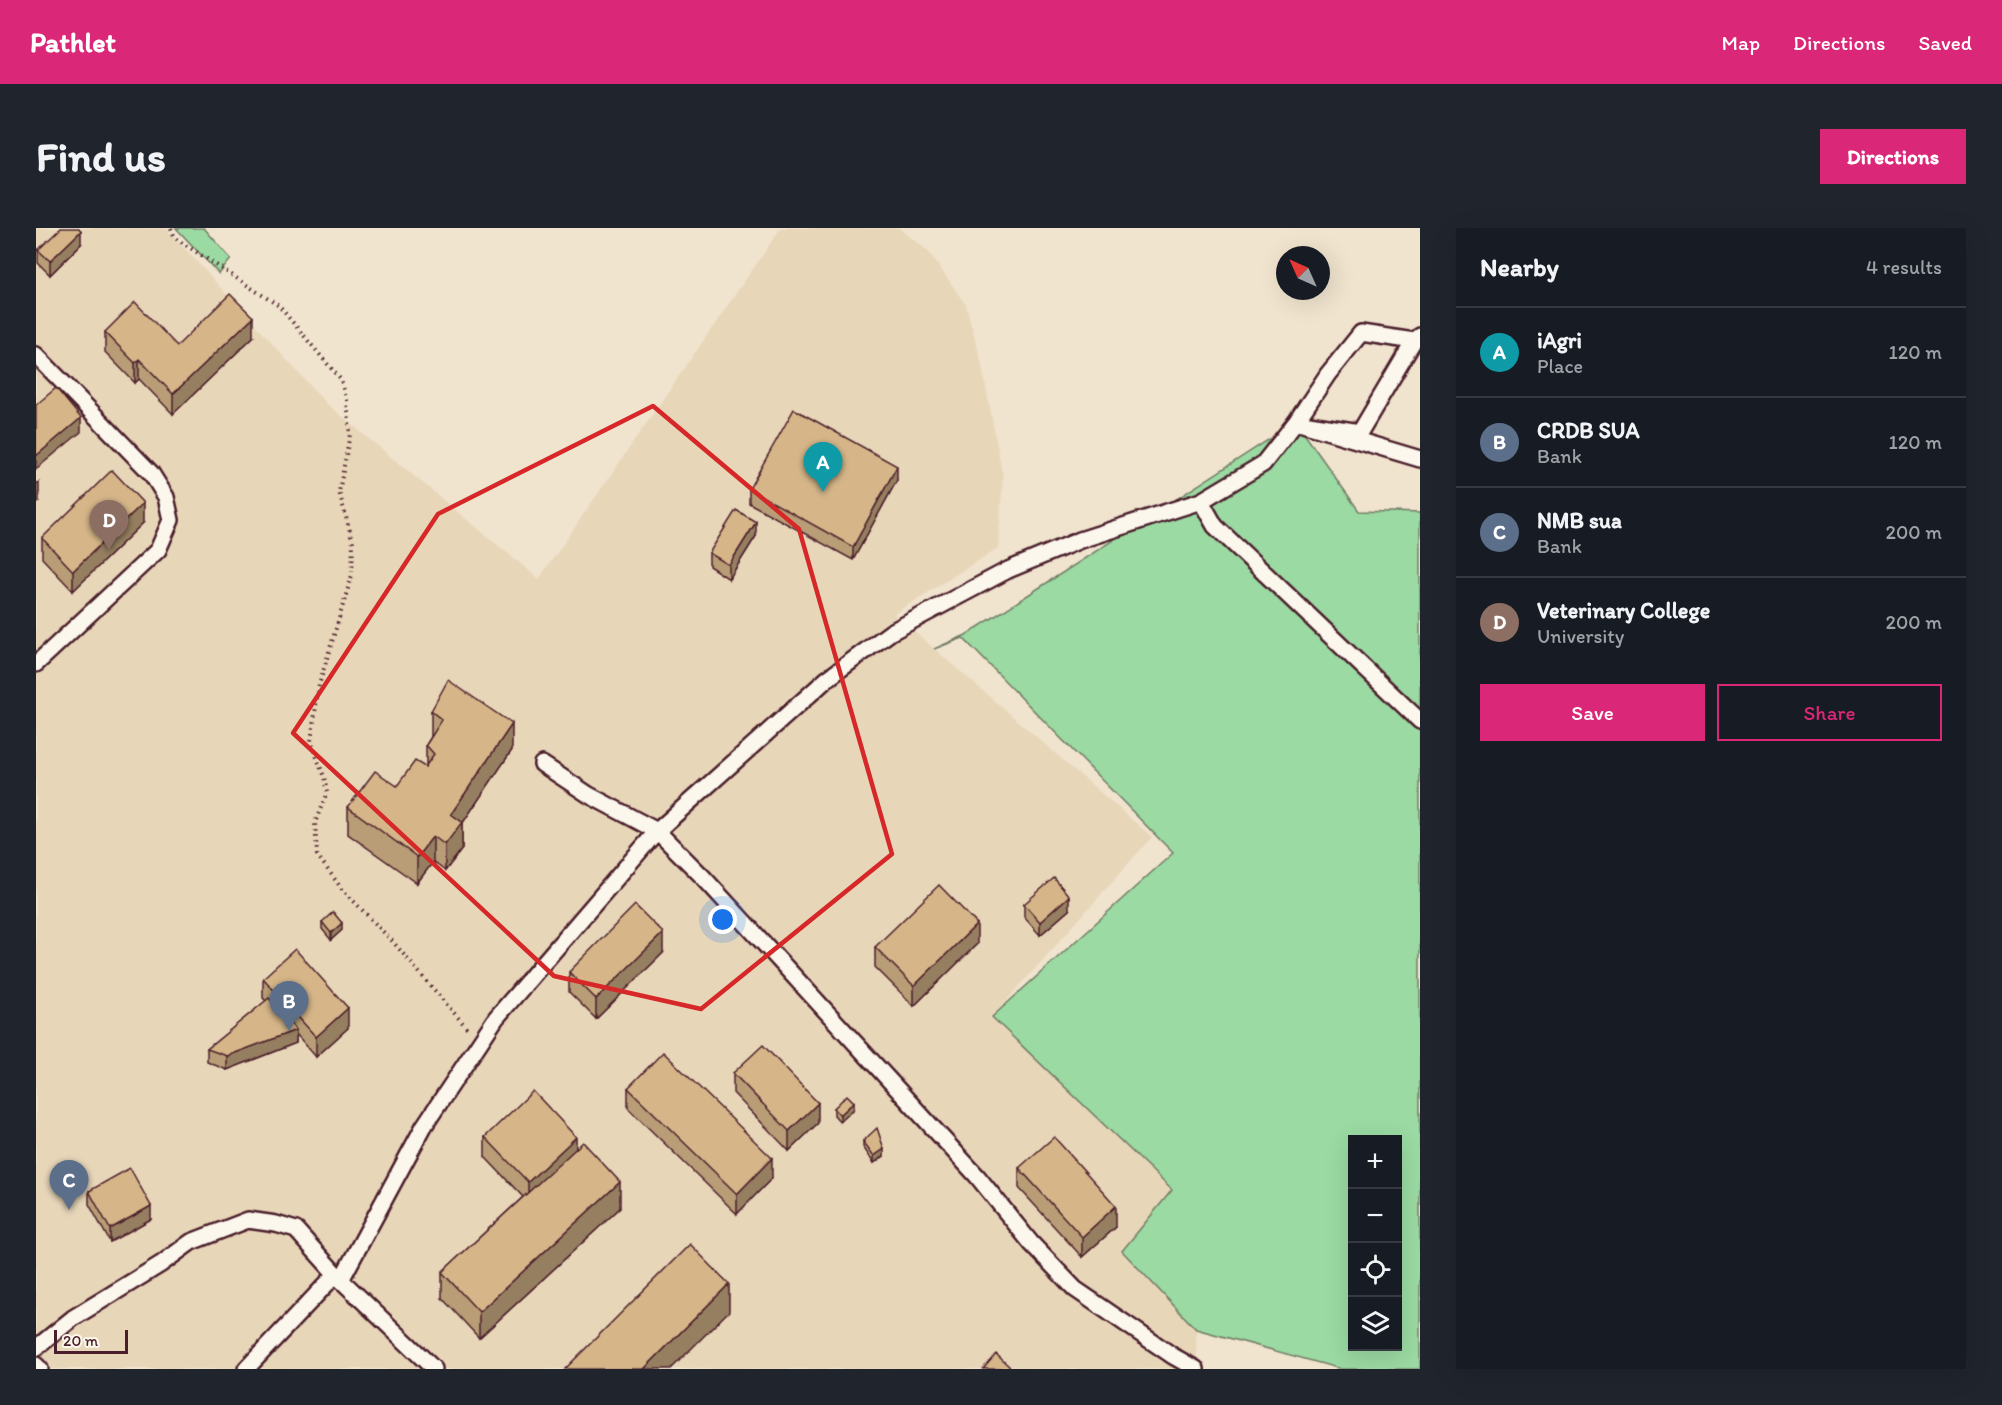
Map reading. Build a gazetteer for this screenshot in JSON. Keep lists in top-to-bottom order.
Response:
{
  "scale_bar": "20 m",
  "north": "top left",
  "page": {
    "header": "Pathlet",
    "nav": ["Map", "Directions", "Saved"],
    "buttons": [
      "Directions",
      ["Save", "Share"]
    ],
    "title": "Find us",
    "heading": ["Nearby", "4 results"],
    "list": [
      {
        "mark": "A",
        "name": "iAgri",
        "note": "Place",
        "value": "120 m"
      },
      {
        "mark": "B",
        "name": "CRDB SUA",
        "note": "Bank",
        "value": "120 m"
      },
      {
        "mark": "C",
        "name": "NMB sua",
        "note": "Bank",
        "value": "200 m"
      },
      {
        "mark": "D",
        "name": "Veterinary College",
        "note": "University",
        "value": "200 m"
      }
    ],
    "pins": [
      "A",
      "D",
      "B",
      "C"
    ],
    "map_buttons": ["+", "−"],
    "scale": "20 m"
  }
}
